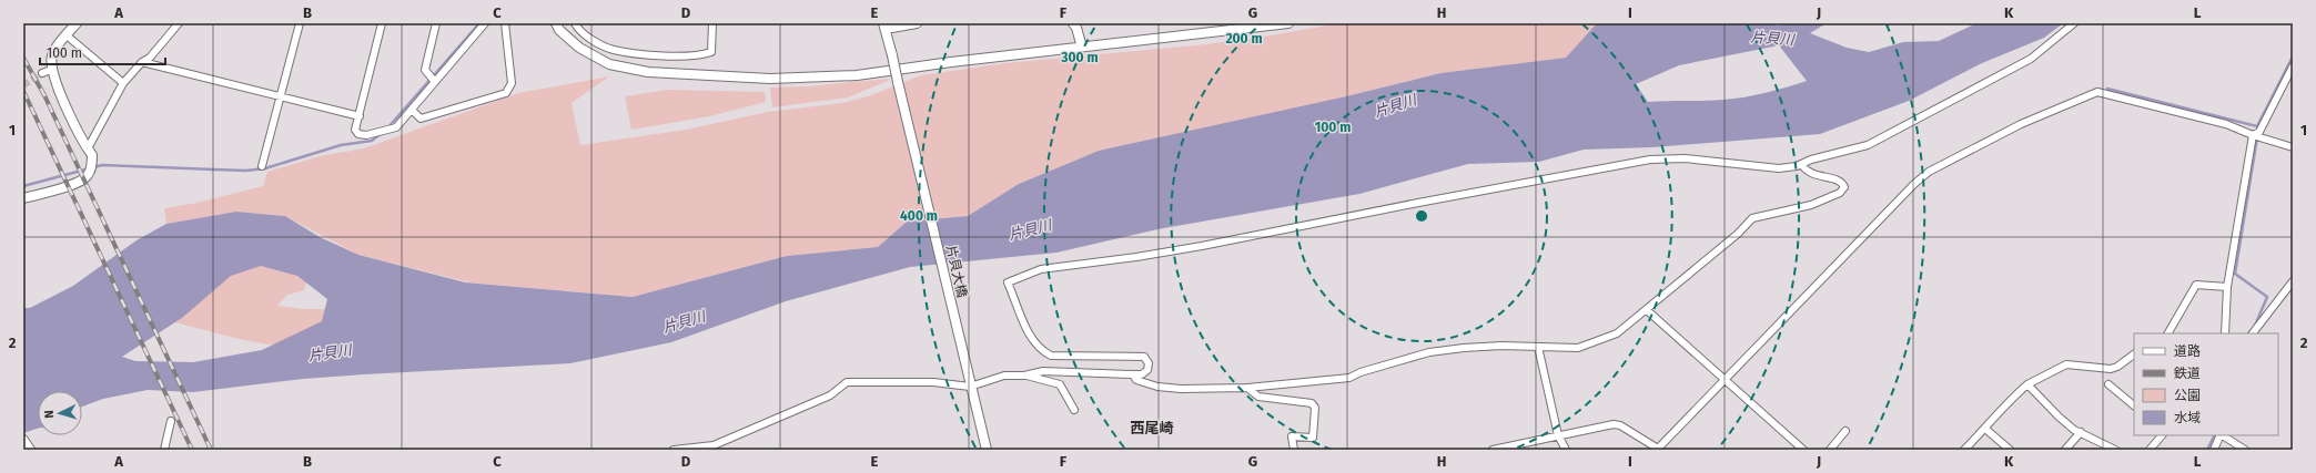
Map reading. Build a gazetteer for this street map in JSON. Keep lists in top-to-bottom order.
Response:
{
  "streets": {
    "street": ["片貝大橋"]
  },
  "districts": ["西尾崎"],
  "water": ["片貝川"],
  "legend": [
    "道路",
    "鉄道",
    "公園",
    "水域"
  ],
  "scale_bar": "100 m",
  "north": "left",
  "grid": {
    "columns": [
      "A",
      "B",
      "C",
      "D",
      "E",
      "F",
      "G",
      "H",
      "I",
      "J",
      "K",
      "L"
    ],
    "rows": ["1", "2"]
  },
  "rings": [
    "200 m",
    "300 m",
    "100 m",
    "400 m"
  ]
}
